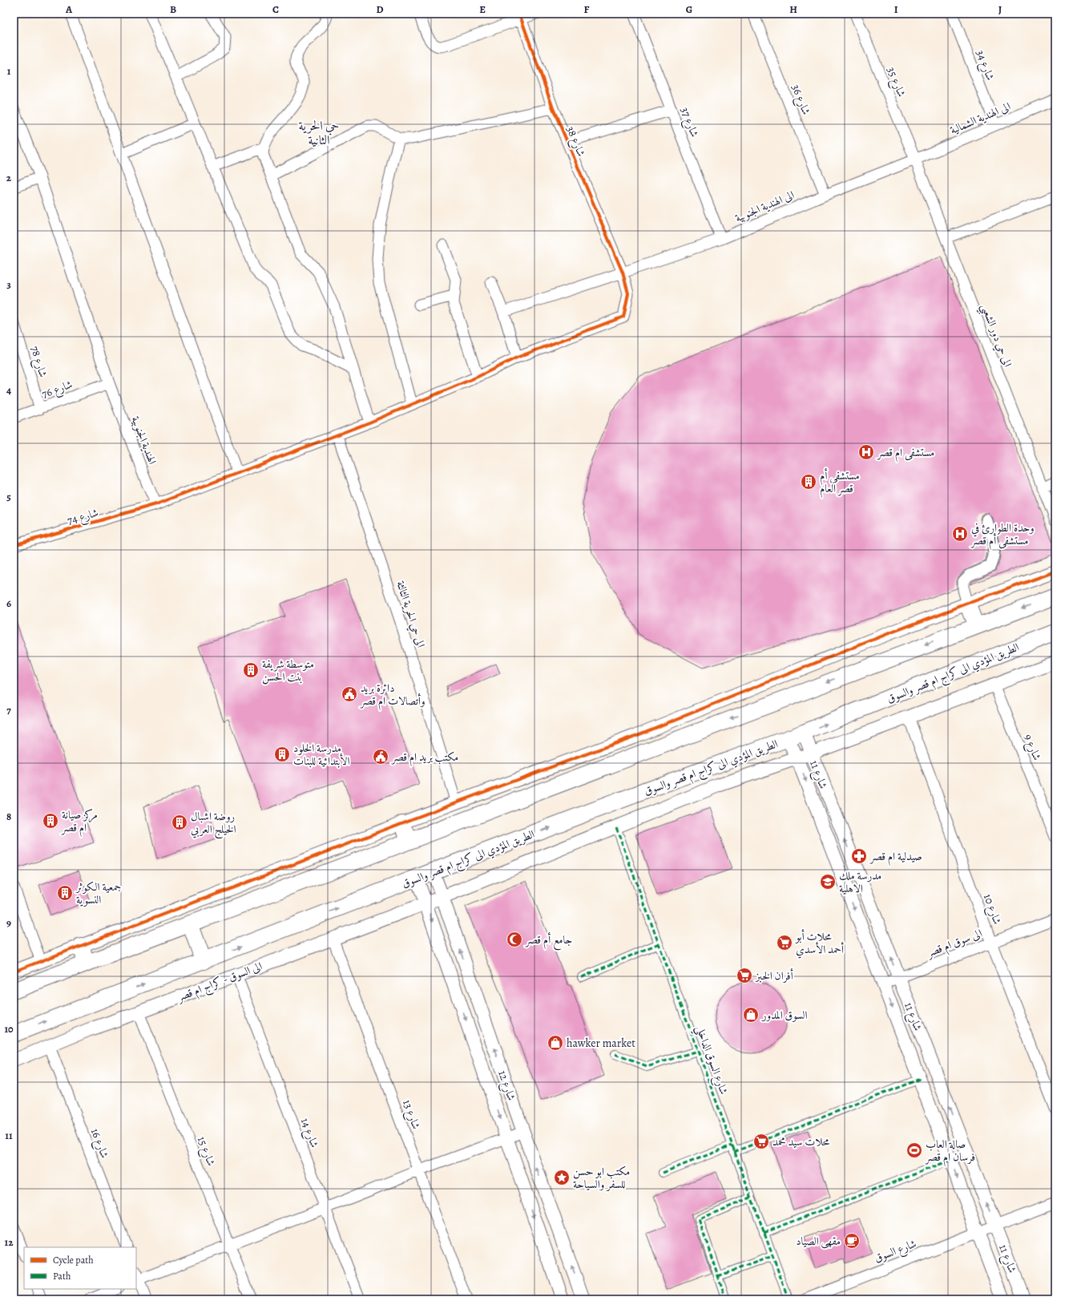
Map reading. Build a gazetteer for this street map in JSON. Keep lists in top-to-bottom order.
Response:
{
  "streets": {
    "main road": ["الطريق المؤدي الى كراج ام قصر والسوق"],
    "street": [
      "شارع 34",
      "شارع 35",
      "شارع 36",
      "الى الهندية الشمالية",
      "شارع 37",
      "شارع 38",
      "الى الهندية الجنوبية",
      "الى حي دور الشعبي",
      "شارع 78",
      "شارع 76",
      "الهندية الجنوبية",
      "شارع 74",
      "الى حي الحرية الثالثة",
      "شارع 9",
      "شارع 11",
      "شارع 10",
      "الى سوق ام قصر",
      "الى السوق - كراج ام قصر",
      "شارع السوق الداخلي",
      "شارع 12",
      "شارع 13",
      "شارع 14",
      "شارع 16",
      "شارع 15",
      "شارع السوق"
    ]
  },
  "crossings": [
    ["شارع 34", "الى الهندية الشمالية"],
    ["شارع 35", "الى الهندية الشمالية"],
    ["شارع 35", "الى الهندية الجنوبية"],
    ["شارع 35", "الى حي دور الشعبي"],
    ["شارع 36", "الى الهندية الجنوبية"],
    ["الى الهندية الشمالية", "الى الهندية الجنوبية"],
    ["الى الهندية الشمالية", "الى حي دور الشعبي"],
    ["شارع 37", "الى الهندية الجنوبية"],
    ["شارع 38", "الى الهندية الجنوبية"],
    ["شارع 38", "شارع 74"],
    ["الى الهندية الجنوبية", "الى حي دور الشعبي"],
    ["شارع 78", "شارع 76"],
    ["شارع 76", "الهندية الجنوبية"],
    ["الهندية الجنوبية", "شارع 74"],
    ["شارع 74", "الى حي الحرية الثالثة"],
    ["الطريق المؤدي الى كراج ام قصر والسوق", "شارع 11"],
    ["الطريق المؤدي الى كراج ام قصر والسوق", "شارع 12"],
    ["شارع 9", "الى السوق - كراج ام قصر"],
    ["شارع 11", "الى سوق ام قصر"],
    ["شارع 11", "الى السوق - كراج ام قصر"],
    ["شارع 11", "شارع السوق"],
    ["شارع 10", "الى سوق ام قصر"],
    ["شارع 10", "الى السوق - كراج ام قصر"],
    ["الى السوق - كراج ام قصر", "شارع السوق الداخلي"],
    ["الى السوق - كراج ام قصر", "شارع 12"],
    ["الى السوق - كراج ام قصر", "شارع 13"],
    ["الى السوق - كراج ام قصر", "شارع 14"],
    ["الى السوق - كراج ام قصر", "شارع 16"],
    ["الى السوق - كراج ام قصر", "شارع 15"]
  ],
  "districts": ["حي الحرية الثانية"],
  "places": {
    "hospital": ["مستشفى ام قصر", "وحدة الطوارئ في مستشفى أم قصر"],
    "building": [
      "مستشفى أم قصر العام",
      "متوسطة شريفة بنت الحسن",
      "مدرسة الخلود الأبتدائية للبنات",
      "مركز صيانة ام قصر",
      "روضة اشبال الخيلج العربي",
      "جمعية الكوثر النسوية"
    ],
    "public building": ["دائرة بريد وأتصالات ام قصر", "مكتب بريد ام قصر"],
    "pharmacy": ["صيدلية ام قصر"],
    "school or university": ["مدرسة ملك الاهلية"],
    "mosque": ["جامع أم قصر"],
    "supermarket": ["محلات أبو أحمد الأسدي", "أفران الخبز", "محلات سيد محمد"],
    "shop": ["السوق المدور", "hawker market"],
    "sports": ["صالة العاب فرسان ام قصر"],
    "place": ["مكتب ابو حسن للسفر والسياحة"],
    "cafe": ["مقهى الصياد"]
  },
  "legend": ["Cycle path", "Path"],
  "grid": {
    "columns": [
      "A",
      "B",
      "C",
      "D",
      "E",
      "F",
      "G",
      "H",
      "I",
      "J"
    ],
    "rows": [
      "1",
      "2",
      "3",
      "4",
      "5",
      "6",
      "7",
      "8",
      "9",
      "10",
      "11",
      "12"
    ]
  }
}
